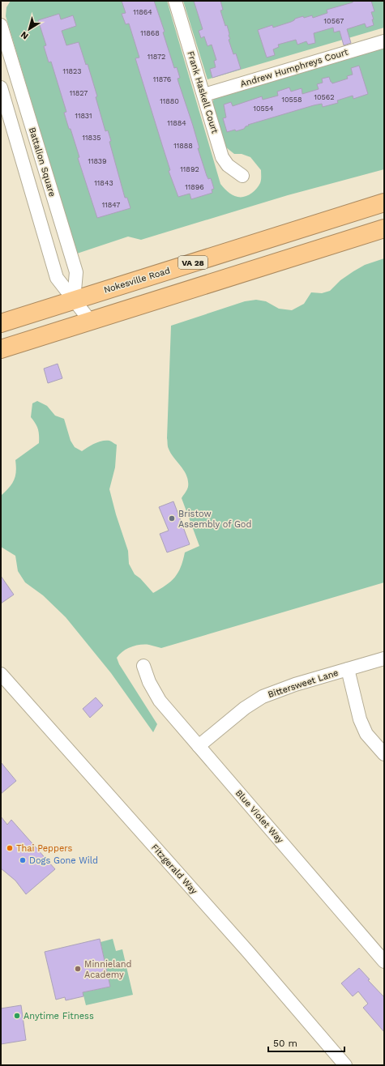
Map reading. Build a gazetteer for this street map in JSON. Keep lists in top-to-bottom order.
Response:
{
  "streets": {
    "highway": ["VA 28", "Nokesville Road"],
    "street": [
      "Andrew Humphreys Court",
      "Frank Haskell Court",
      "Battalion Square",
      "Bittersweet Lane",
      "Blue Violet Way",
      "Fitzgerald Way"
    ]
  },
  "crossings": [
    ["Andrew Humphreys Court", "Frank Haskell Court"],
    ["Battalion Square", "Nokesville Road"],
    ["Bittersweet Lane", "Blue Violet Way"]
  ],
  "places": [
    "Bristow Assembly of God",
    "Thai Peppers",
    "Dogs Gone Wild",
    "Minnieland Academy",
    "Anytime Fitness"
  ],
  "house_numbers": [
    "11864",
    "10567",
    "11868",
    "11872",
    "11823",
    "11876",
    "11827",
    "10562",
    "10558",
    "11880",
    "10554",
    "11831",
    "11884",
    "11835",
    "11888",
    "11839",
    "11892",
    "11843",
    "11896",
    "11847"
  ],
  "scale_bar": "50 m",
  "north": "bottom left"
}
